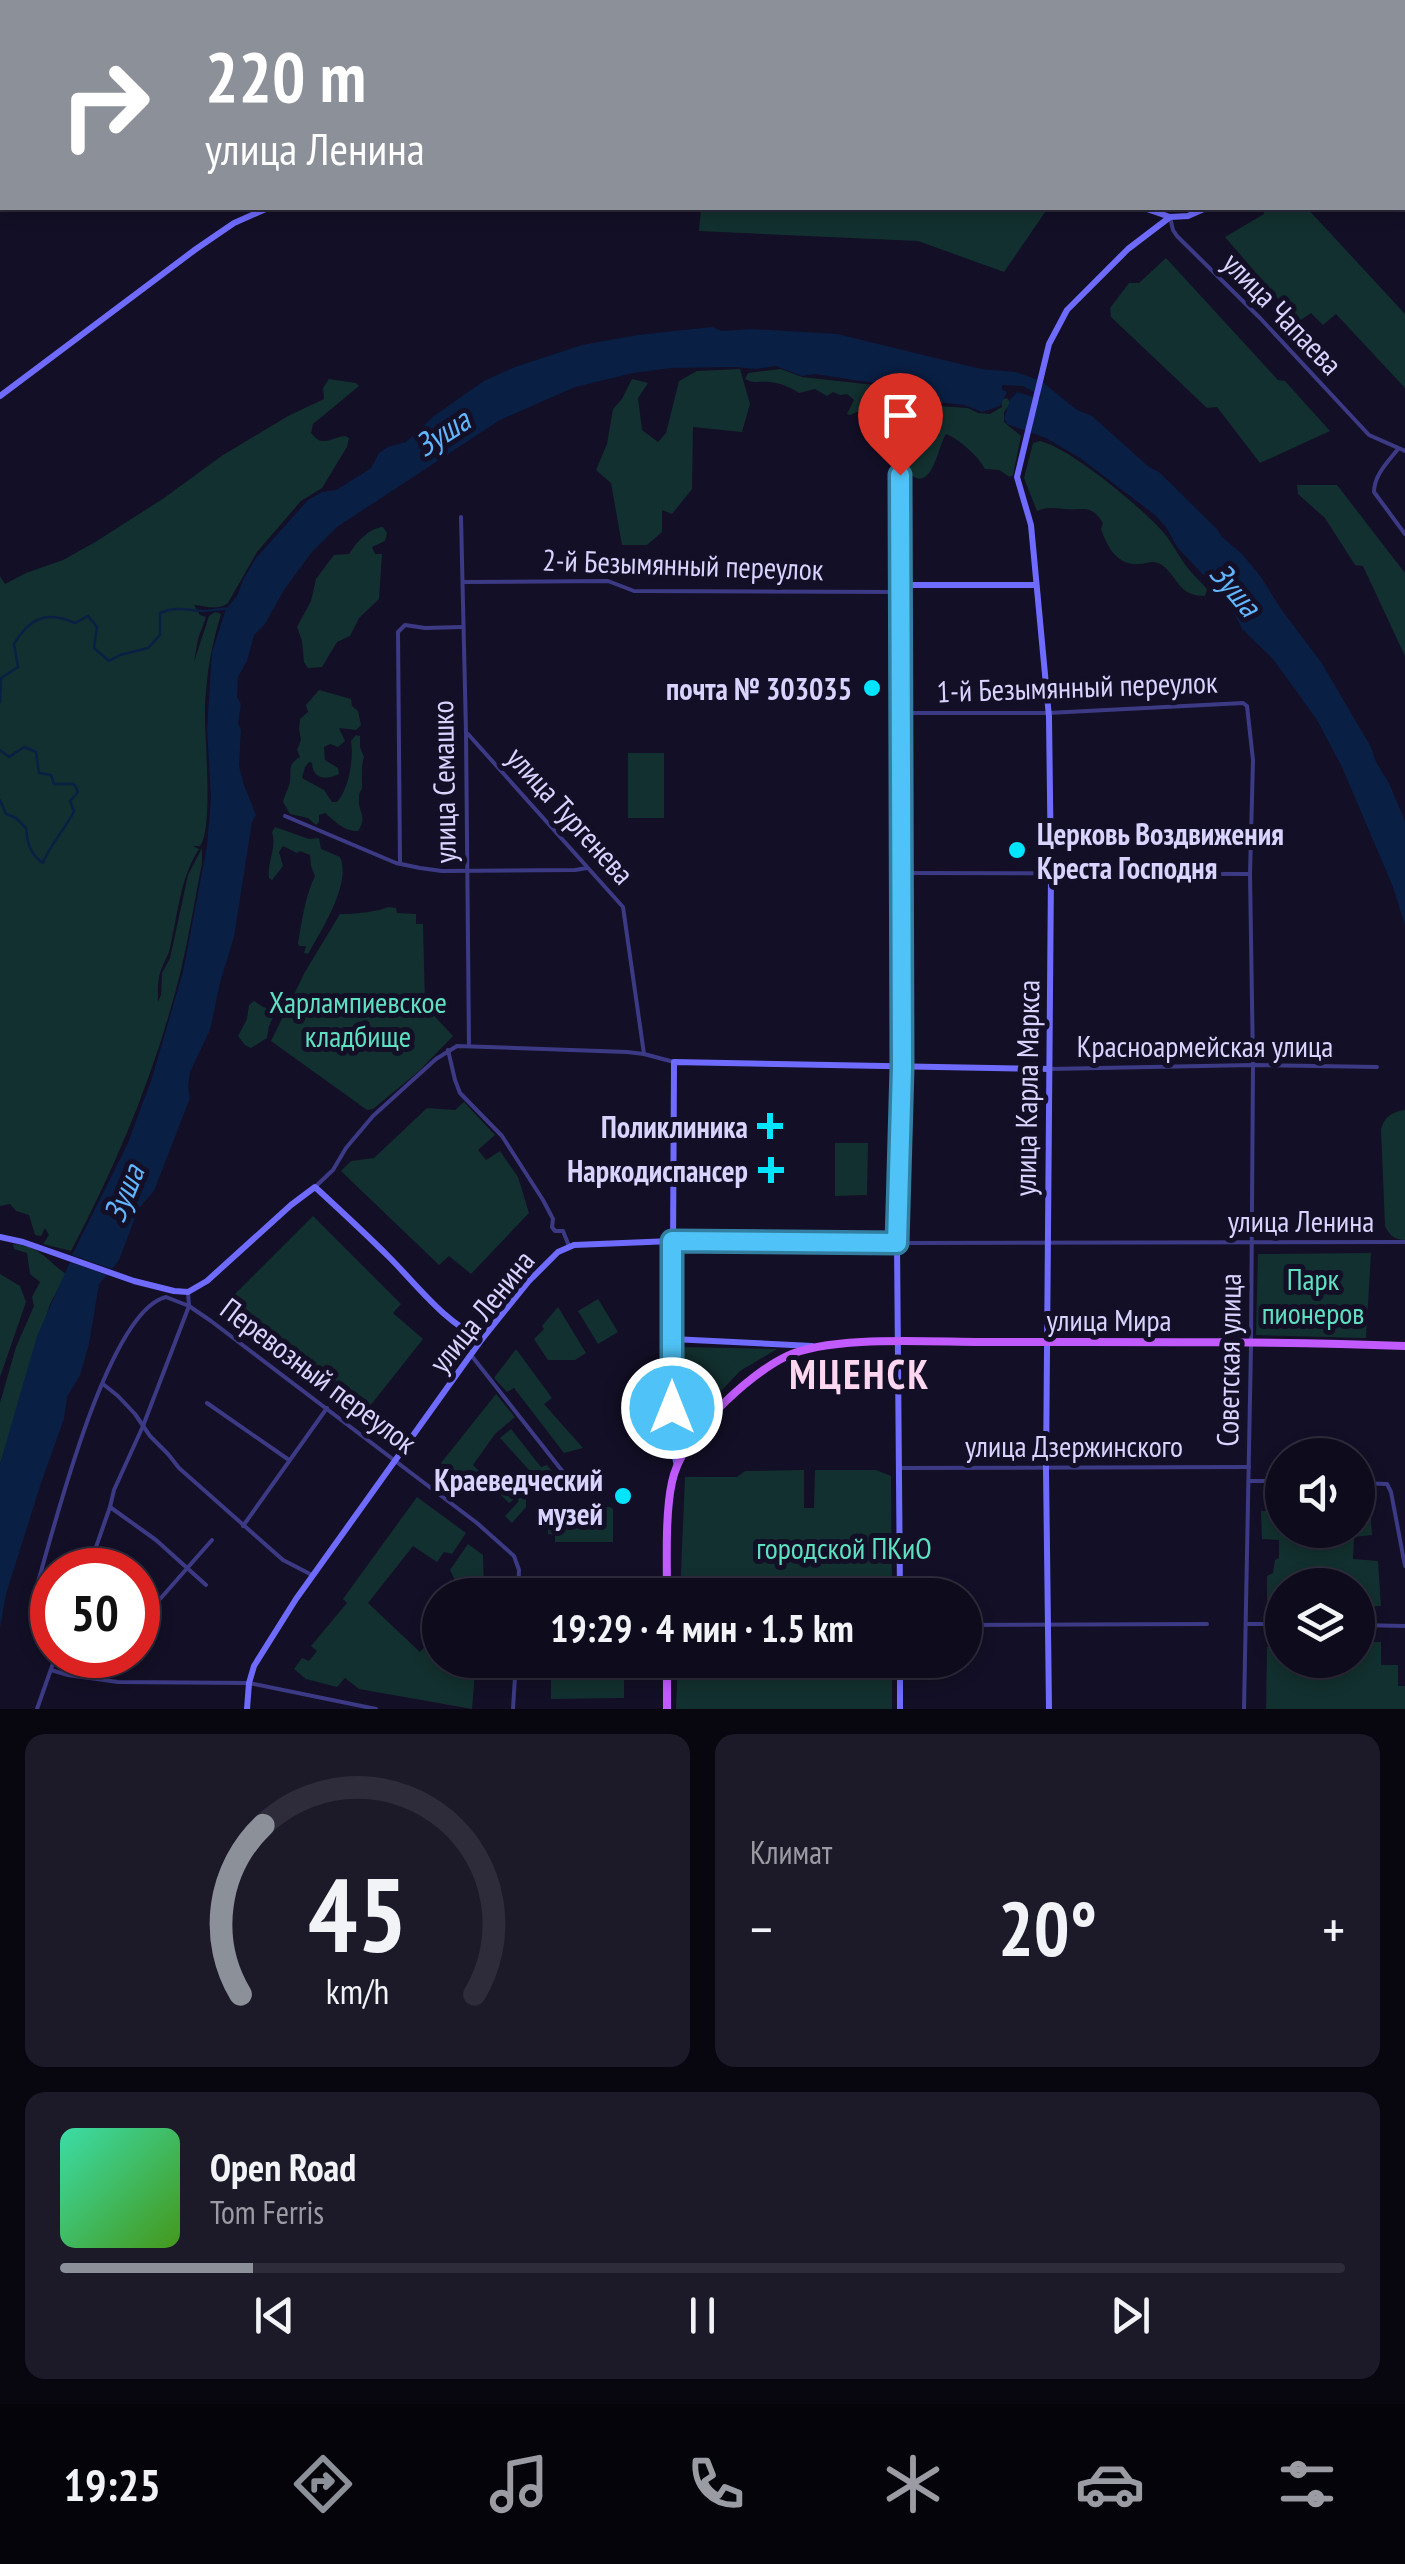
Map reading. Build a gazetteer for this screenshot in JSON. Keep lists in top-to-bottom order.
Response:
{
  "streets": {
    "main road": [
      "2-й Безымянный переулок",
      "Красноармейская улица",
      "улица Карла Маркса",
      "улица Ленина",
      "улица Мира"
    ],
    "street": [
      "улица Чапаева",
      "1-й Безымянный переулок",
      "улица Семашко",
      "улица Тургенева",
      "Советская улица",
      "Перевозный переулок",
      "улица Дзержинского"
    ]
  },
  "crossings": [
    ["улица Чапаева", "улица Карла Маркса"],
    ["2-й Безымянный переулок", "улица Семашко"],
    ["2-й Безымянный переулок", "улица Карла Маркса"],
    ["1-й Безымянный переулок", "улица Карла Маркса"],
    ["1-й Безымянный переулок", "Советская улица"],
    ["улица Семашко", "улица Тургенева"],
    ["Красноармейская улица", "улица Карла Маркса"],
    ["Красноармейская улица", "Советская улица"],
    ["улица Карла Маркса", "улица Ленина"],
    ["улица Карла Маркса", "улица Мира"],
    ["улица Карла Маркса", "улица Дзержинского"],
    ["улица Ленина", "Советская улица"],
    ["улица Ленина", "Перевозный переулок"],
    ["улица Мира", "Советская улица"],
    ["Советская улица", "улица Дзержинского"]
  ],
  "districts": ["МЦЕНСК"],
  "water": ["Зуша"],
  "parks": ["Харлампиевское кладбище", "Парк пионеров", "городской ПКиО"],
  "places": {
    "other": ["почта № 303035", "Церковь Воздвижения Креста Господня", "Краеведческий музей"],
    "health": ["Поликлиника", "Наркодиспансер"]
  },
  "page": {
    "turn": ["220 m", "улица Ленина"],
    "limit": "50",
    "trip": "19:29 · 4 мин · 1.5 km",
    "tile": "Климат",
    "heat": ["−", "20°", "+"],
    "song": ["Open Road", "Tom Ferris"],
    "tabs": "19:25",
    "gauge": ["45", "km/h"]
  }
}
